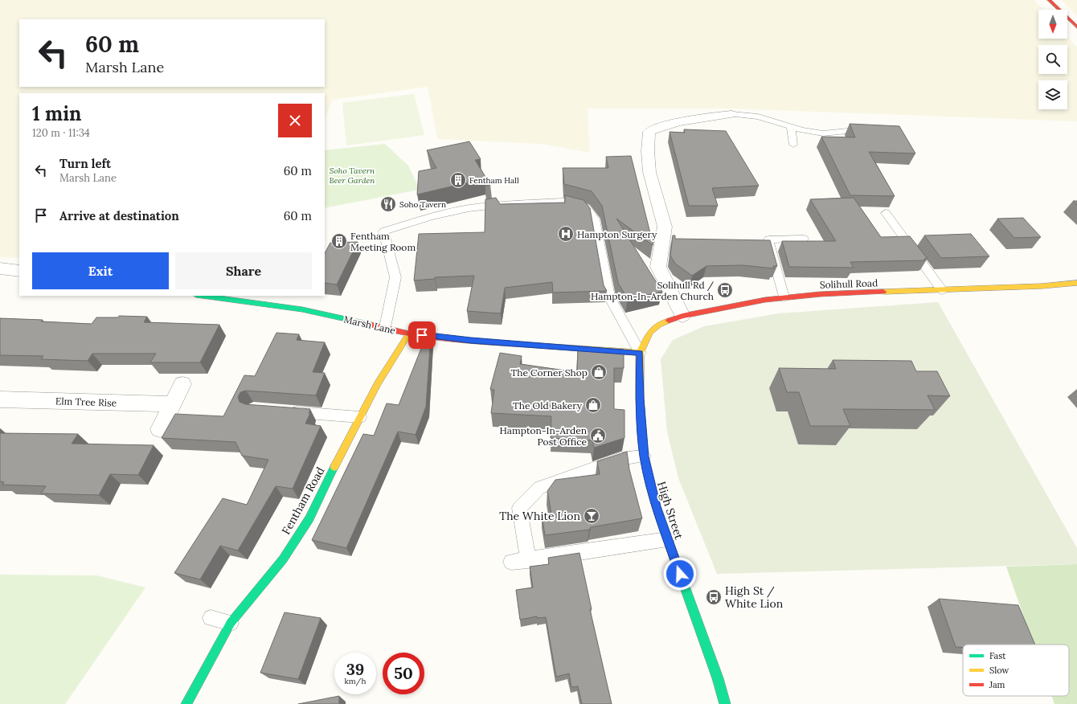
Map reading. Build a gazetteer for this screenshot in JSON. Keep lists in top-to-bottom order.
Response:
{
  "streets": {
    "street": [
      "Solihull Road",
      "Marsh Lane",
      "Elm Tree Rise",
      "Fentham Road",
      "High Street"
    ]
  },
  "crossings": [
    ["Solihull Road", "Marsh Lane"],
    ["Solihull Road", "High Street"],
    ["Marsh Lane", "Fentham Road"],
    ["Marsh Lane", "High Street"]
  ],
  "parks": ["Soho Tavern Beer Garden"],
  "places": {
    "building": ["Fentham Hall", "Fentham Meeting Room"],
    "restaurant": ["Soho Tavern"],
    "hospital": ["Hampton Surgery"],
    "bus stop": ["Solihull Rd / Hampton-In-Arden Church", "High St / White Lion"],
    "shop": ["The Corner Shop", "The Old Bakery"],
    "public building": ["Hampton-In-Arden Post Office"],
    "bar": ["The White Lion"]
  },
  "legend": ["Fast", "Slow", "Jam"],
  "north": "bottom",
  "page": {
    "turn": ["60 m", "Marsh Lane"],
    "heading": ["1 min", "120 m · 11:34"],
    "list": [
      {
        "name": "Turn left",
        "note": "Marsh Lane",
        "value": "60 m"
      },
      {
        "name": "Arrive at destination",
        "value": "60 m"
      }
    ],
    "buttons": ["Exit", "Share"],
    "speed": "39 km/h",
    "limit": "50"
  }
}
